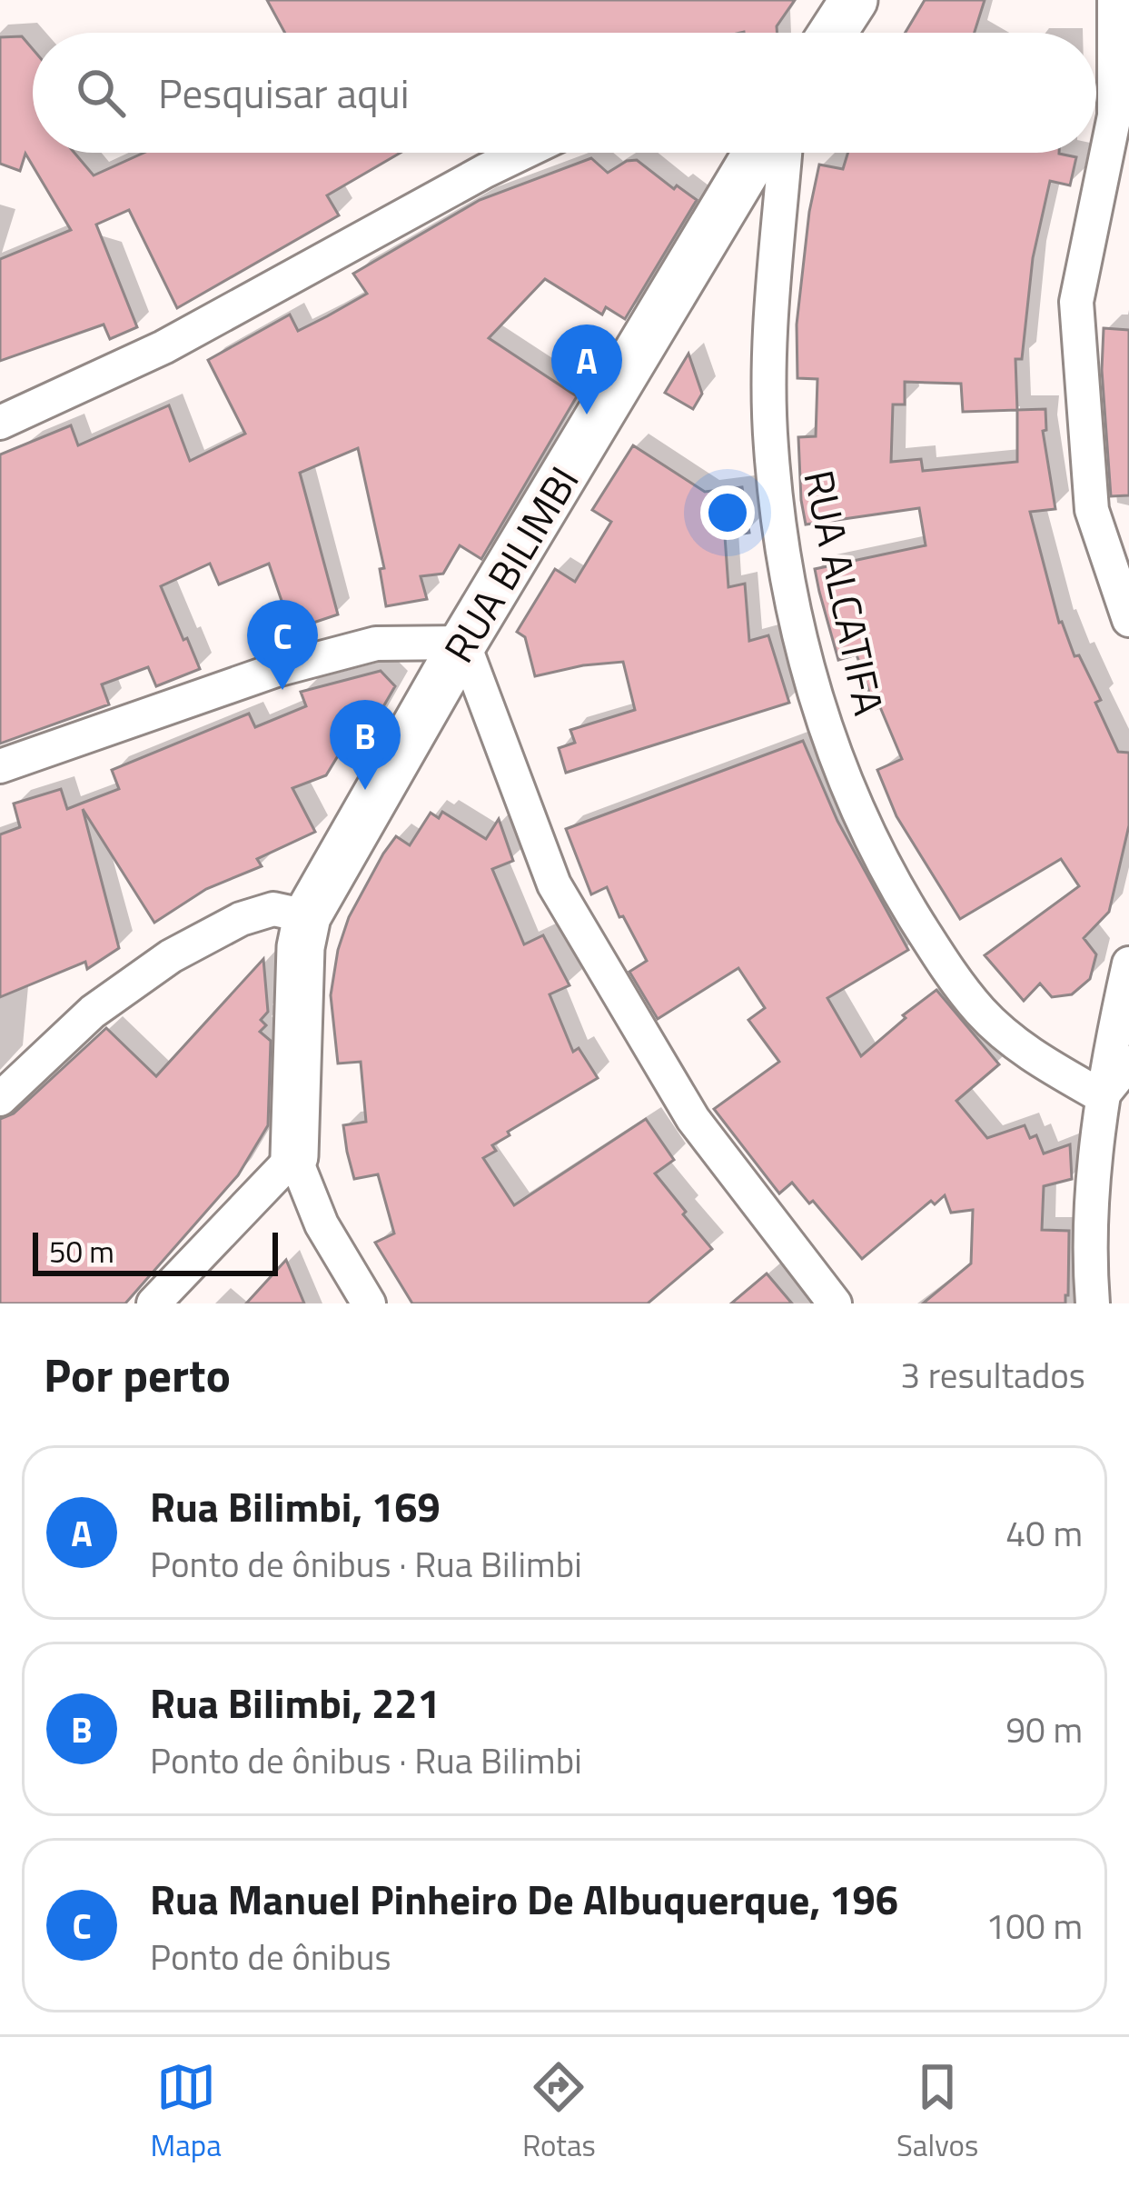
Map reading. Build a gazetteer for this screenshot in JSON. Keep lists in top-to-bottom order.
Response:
{
  "streets": {
    "street": ["RUA BILIMBI", "RUA ALCATIFA"]
  },
  "scale_bar": "50 m",
  "page": {
    "search": "Pesquisar aqui",
    "pins": ["A", "C", "B"],
    "scale": "50 m",
    "heading": ["Por perto", "3 resultados"],
    "list": [
      {
        "mark": "A",
        "name": "Rua Bilimbi, 169",
        "note": "Ponto de ônibus · Rua Bilimbi",
        "value": "40 m"
      },
      {
        "mark": "B",
        "name": "Rua Bilimbi, 221",
        "note": "Ponto de ônibus · Rua Bilimbi",
        "value": "90 m"
      },
      {
        "mark": "C",
        "name": "Rua Manuel Pinheiro De Albuquerque, 196",
        "note": "Ponto de ônibus",
        "value": "100 m"
      }
    ],
    "nav": ["Mapa", "Rotas", "Salvos"]
  }
}
